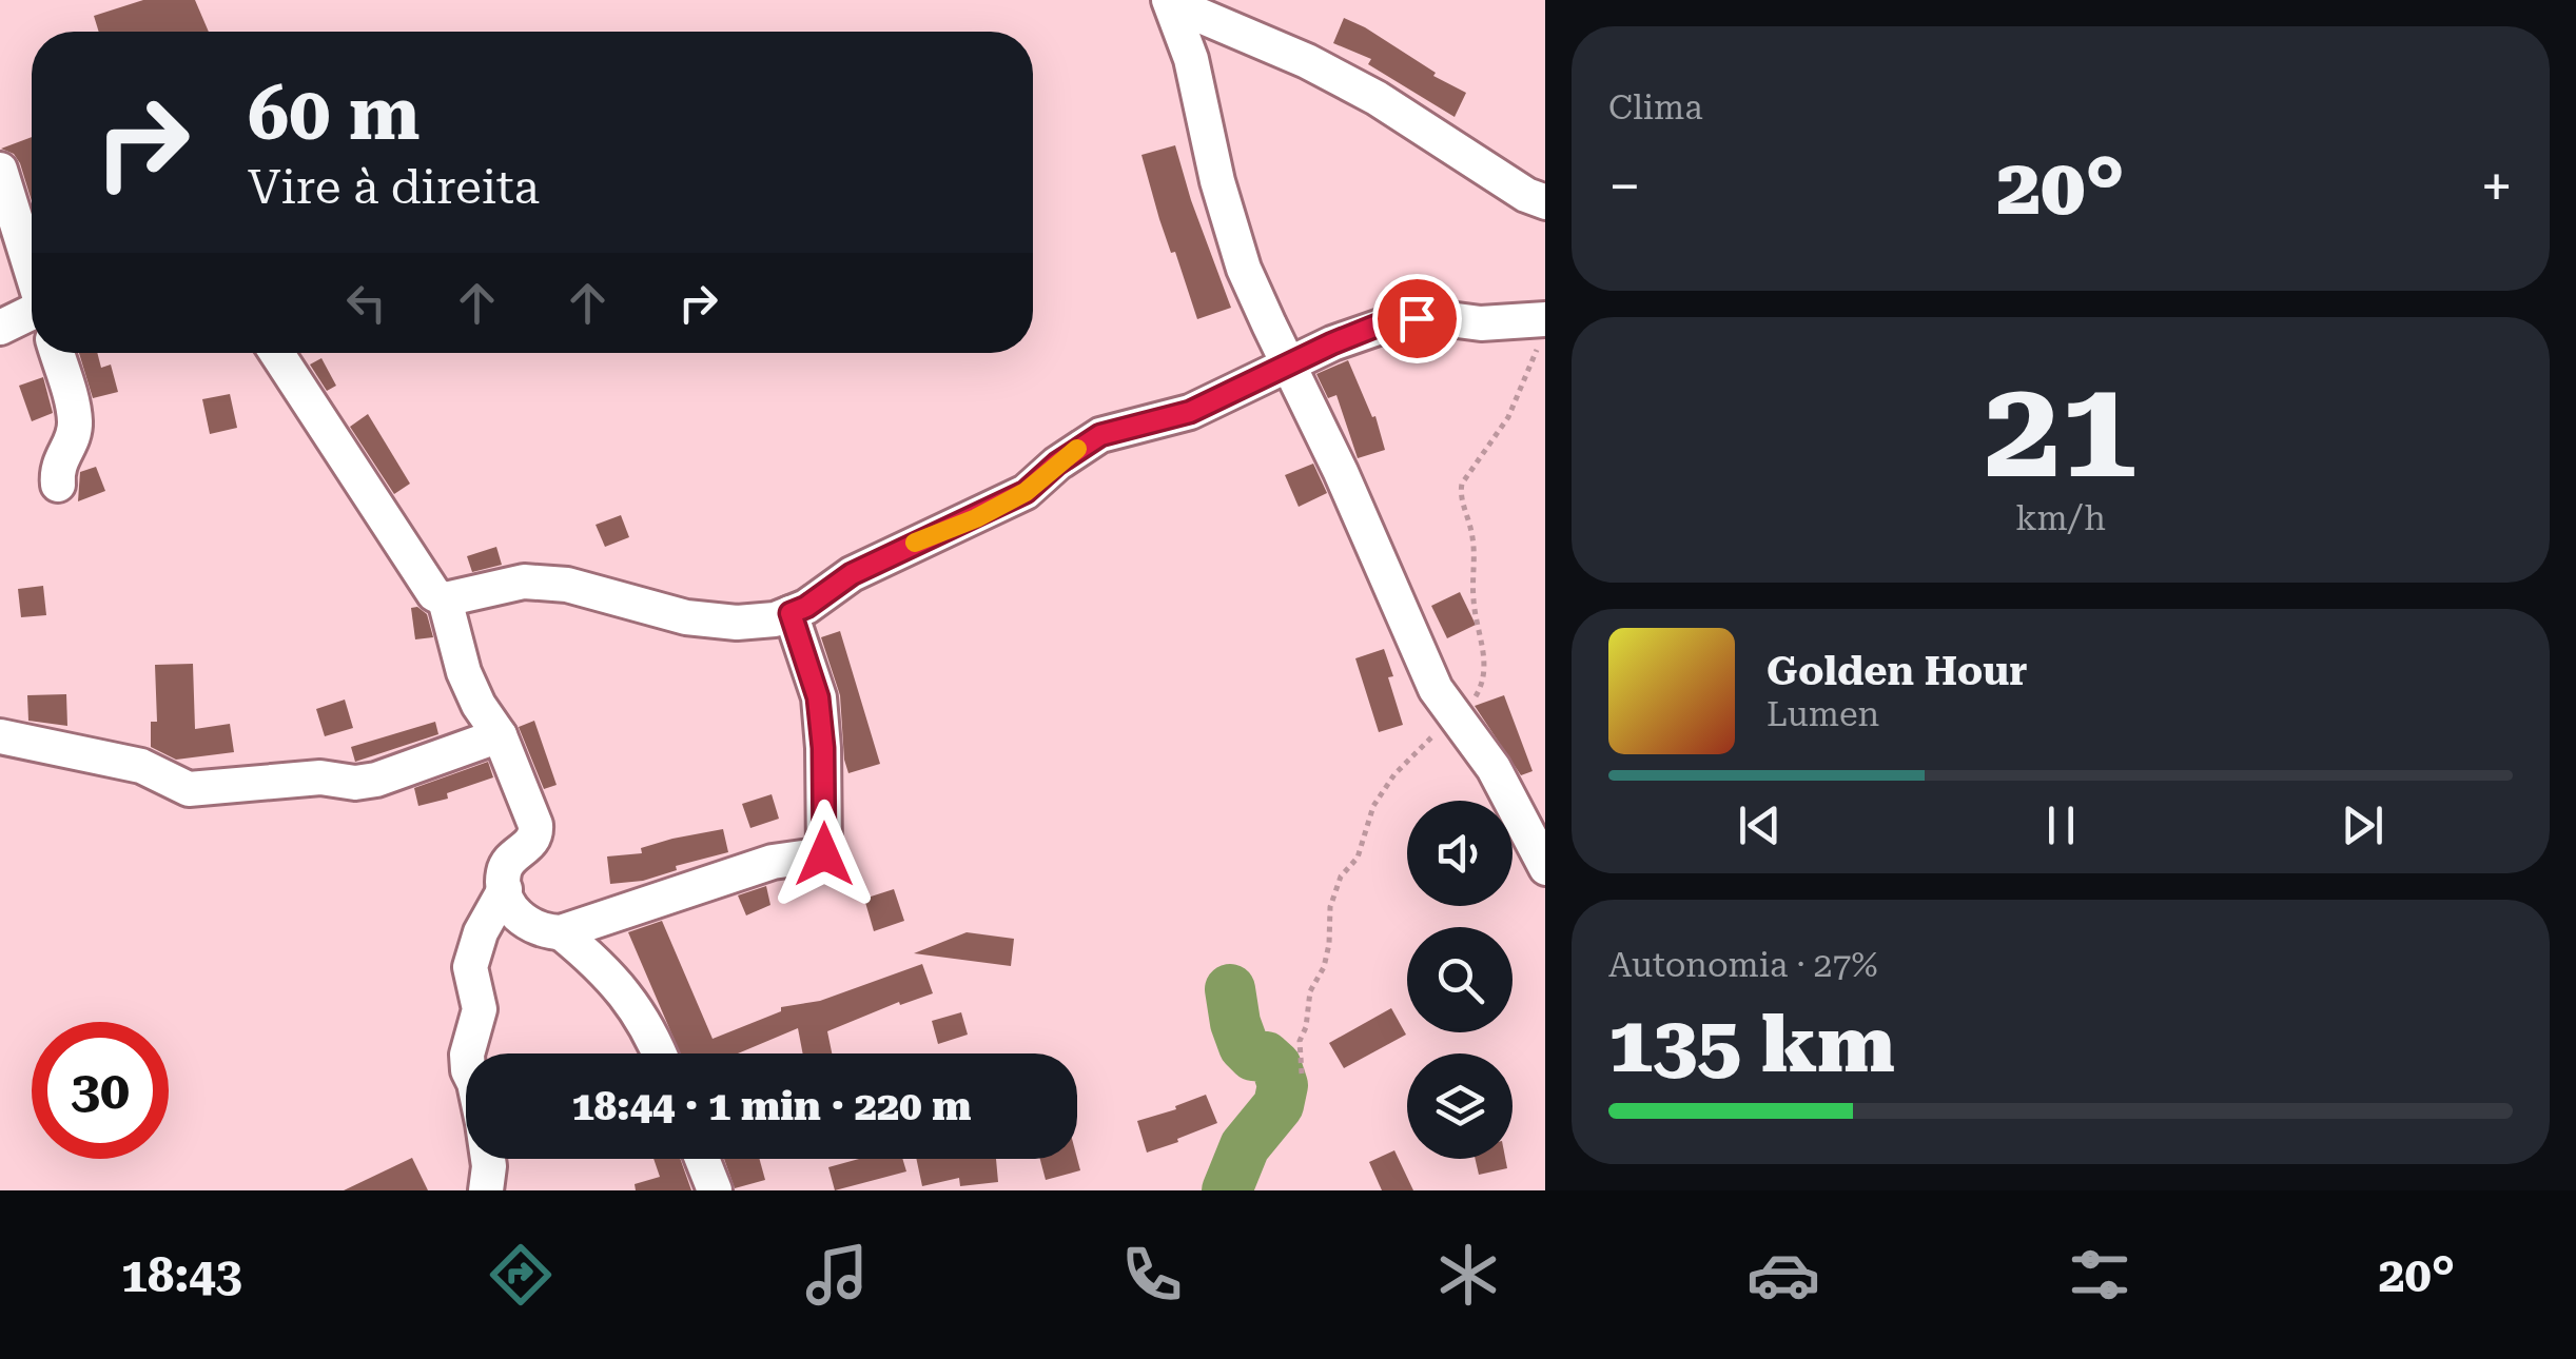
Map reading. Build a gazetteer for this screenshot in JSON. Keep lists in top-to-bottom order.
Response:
{
  "page": {
    "tile": [
      "Clima",
      ["21", "km/h"],
      ["Autonomia · 27%", "135 km"]
    ],
    "turn": ["60 m", "Vire à direita"],
    "heat": ["−", "20°", "+"],
    "song": ["Golden Hour", "Lumen"],
    "limit": "30",
    "trip": "18:44 · 1 min · 220 m",
    "tabs": ["18:43", "20°"]
  }
}
